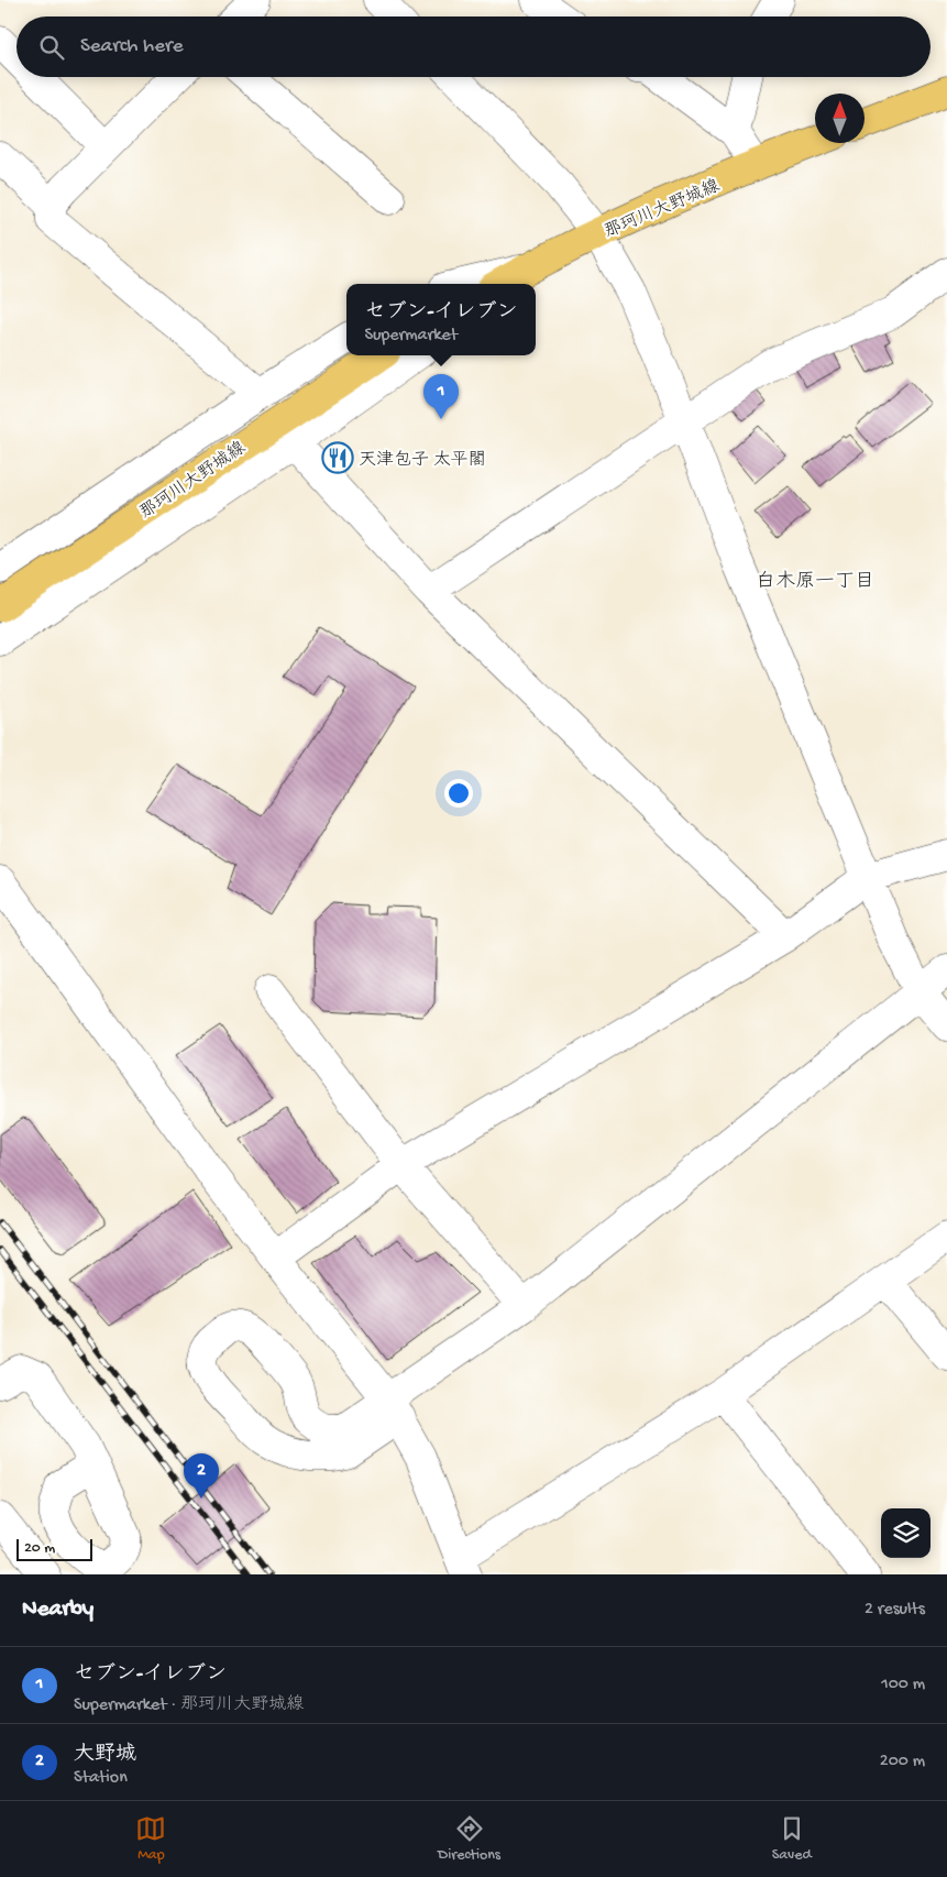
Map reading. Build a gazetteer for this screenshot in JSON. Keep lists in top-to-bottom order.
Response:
{
  "streets": {
    "main road": ["那珂川大野城線"]
  },
  "districts": ["白木原一丁目"],
  "places": {
    "restaurant": ["天津包子 太平閣"]
  },
  "scale_bar": "20 m",
  "north": "top",
  "page": {
    "search": "Search here",
    "popup": ["セブン-イレブン", "Supermarket"],
    "pins": ["1", "2"],
    "scale": "20 m",
    "heading": ["Nearby", "2 results"],
    "list": [
      {
        "mark": "1",
        "name": "セブン-イレブン",
        "note": "Supermarket · 那珂川大野城線",
        "value": "100 m"
      },
      {
        "mark": "2",
        "name": "大野城",
        "note": "Station",
        "value": "200 m"
      }
    ],
    "nav": ["Map", "Directions", "Saved"]
  }
}
